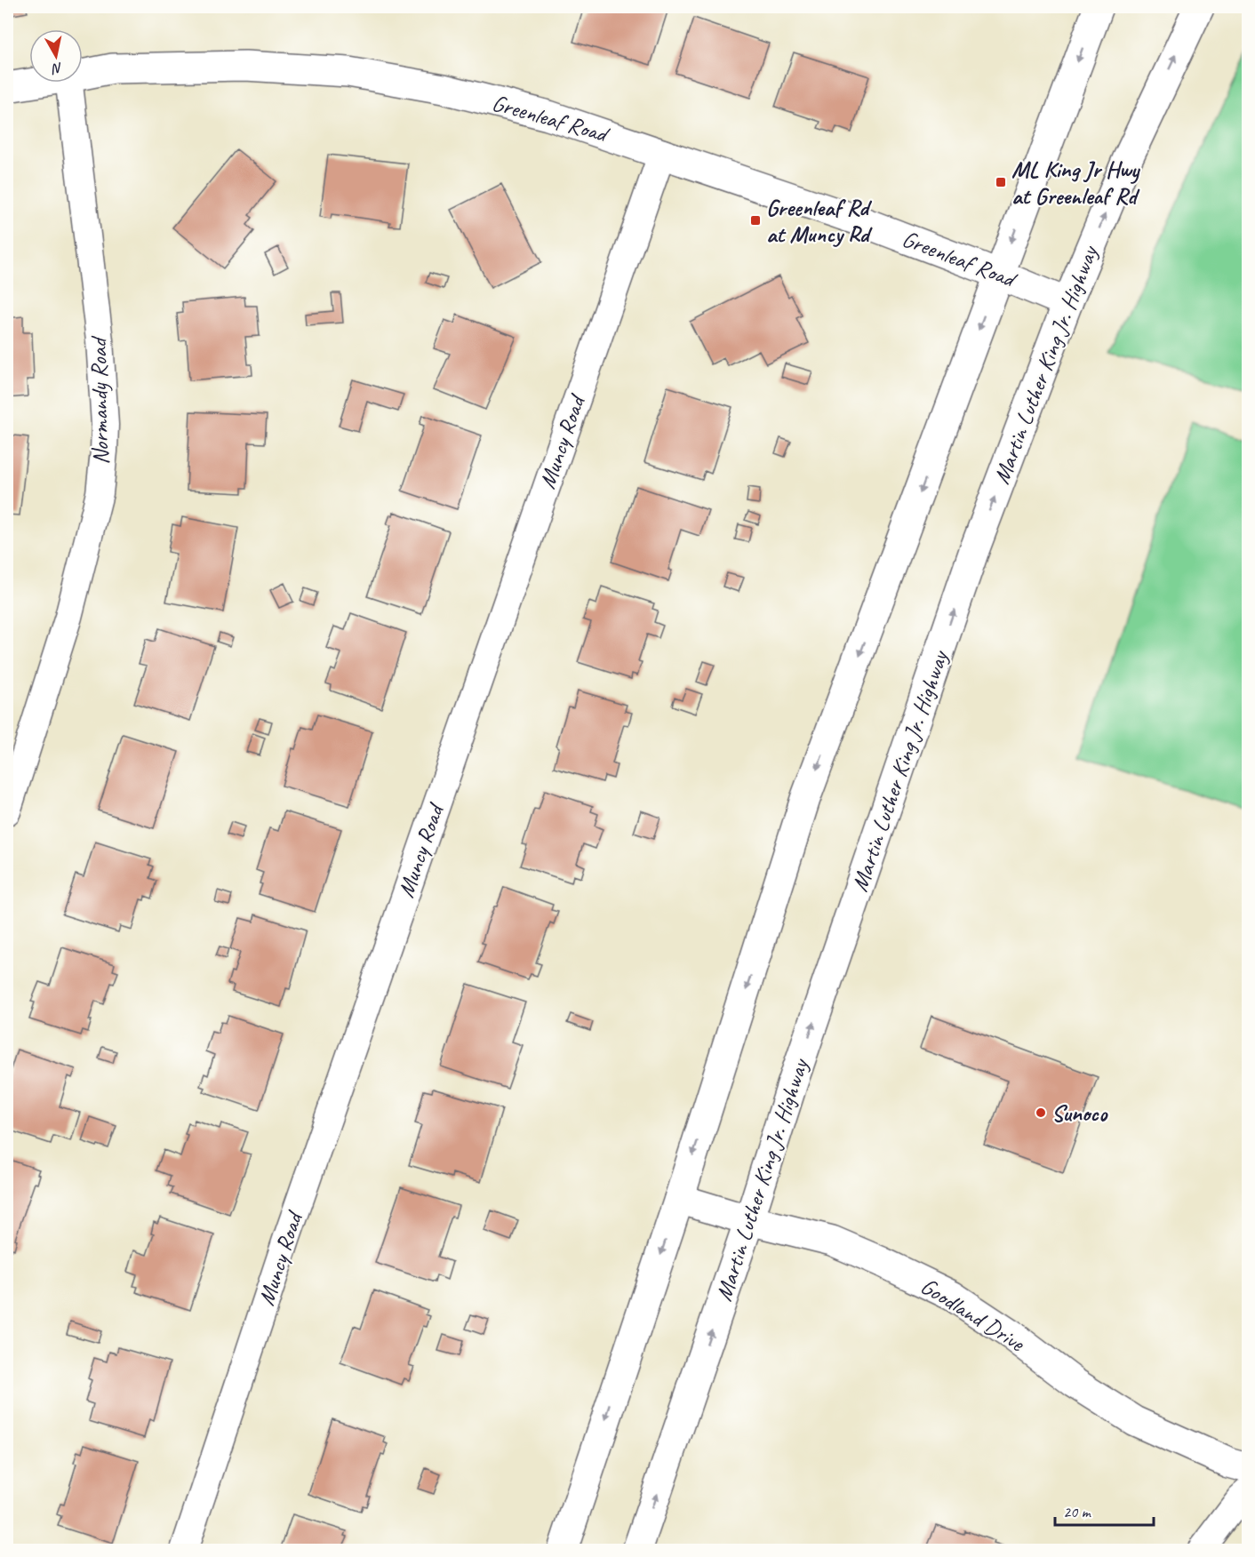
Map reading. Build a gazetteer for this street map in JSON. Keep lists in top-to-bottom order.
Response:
{
  "streets": {
    "main road": ["Greenleaf Road", "Martin Luther King Jr. Highway", "Goodland Drive"],
    "street": ["Normandy Road", "Muncy Road"]
  },
  "crossings": [
    ["Greenleaf Road", "Martin Luther King Jr. Highway"],
    ["Greenleaf Road", "Muncy Road"],
    ["Martin Luther King Jr. Highway", "Goodland Drive"]
  ],
  "places": {
    "transit": ["ML King Jr Hwy at Greenleaf Rd", "Greenleaf Rd at Muncy Rd"],
    "other": ["Sunoco"]
  },
  "scale_bar": "20 m",
  "north": "bottom"
}
